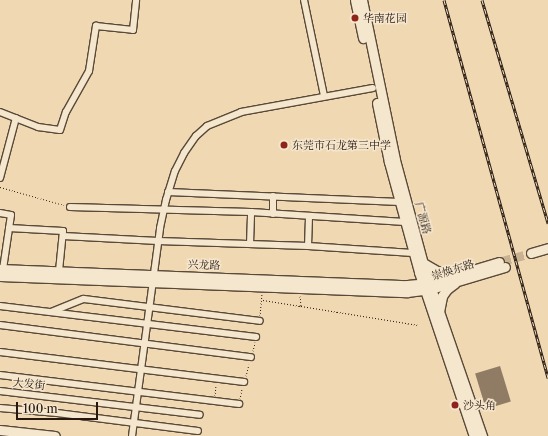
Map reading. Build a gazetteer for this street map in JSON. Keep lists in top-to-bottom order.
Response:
{
  "streets": {
    "main road": ["广源路", "兴龙路", "崇焕东路"],
    "street": ["大发街"]
  },
  "crossings": [
    ["广源路", "崇焕东路"],
    ["兴龙路", "崇焕东路"]
  ],
  "places": ["华南花园", "东莞市石龙第三中学", "沙头角"],
  "scale_bar": "100 m"
}
